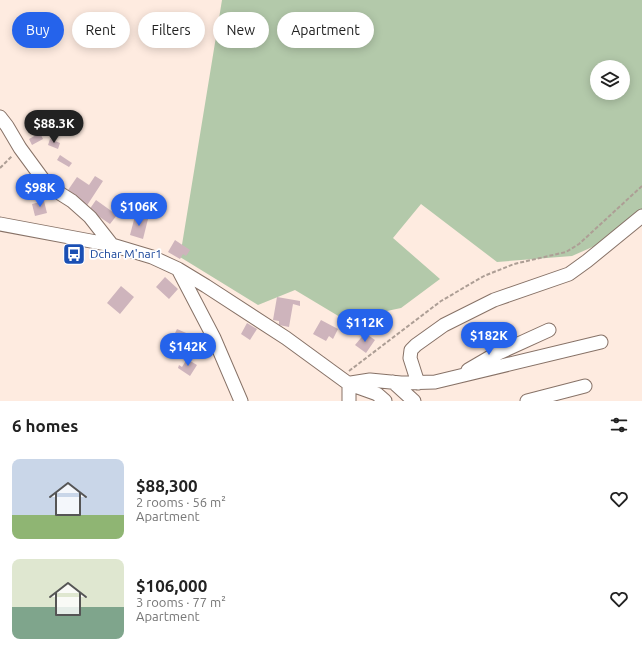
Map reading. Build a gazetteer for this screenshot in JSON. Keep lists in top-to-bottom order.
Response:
{
  "places": {
    "bus stop": ["Dchar M'nar1"]
  },
  "page": {
    "chip": [
      "Buy",
      "Rent",
      "Filters",
      "New",
      "Apartment"
    ],
    "price": [
      "$88.3K",
      "$98K",
      "$106K",
      "$112K",
      "$182K",
      "$142K"
    ],
    "heading": "6 homes",
    "list": [
      {
        "name": "$88,300",
        "note": "2 rooms · 56 m² · Apartment"
      },
      {
        "name": "$106,000",
        "note": "3 rooms · 77 m² · Apartment"
      }
    ]
  }
}
